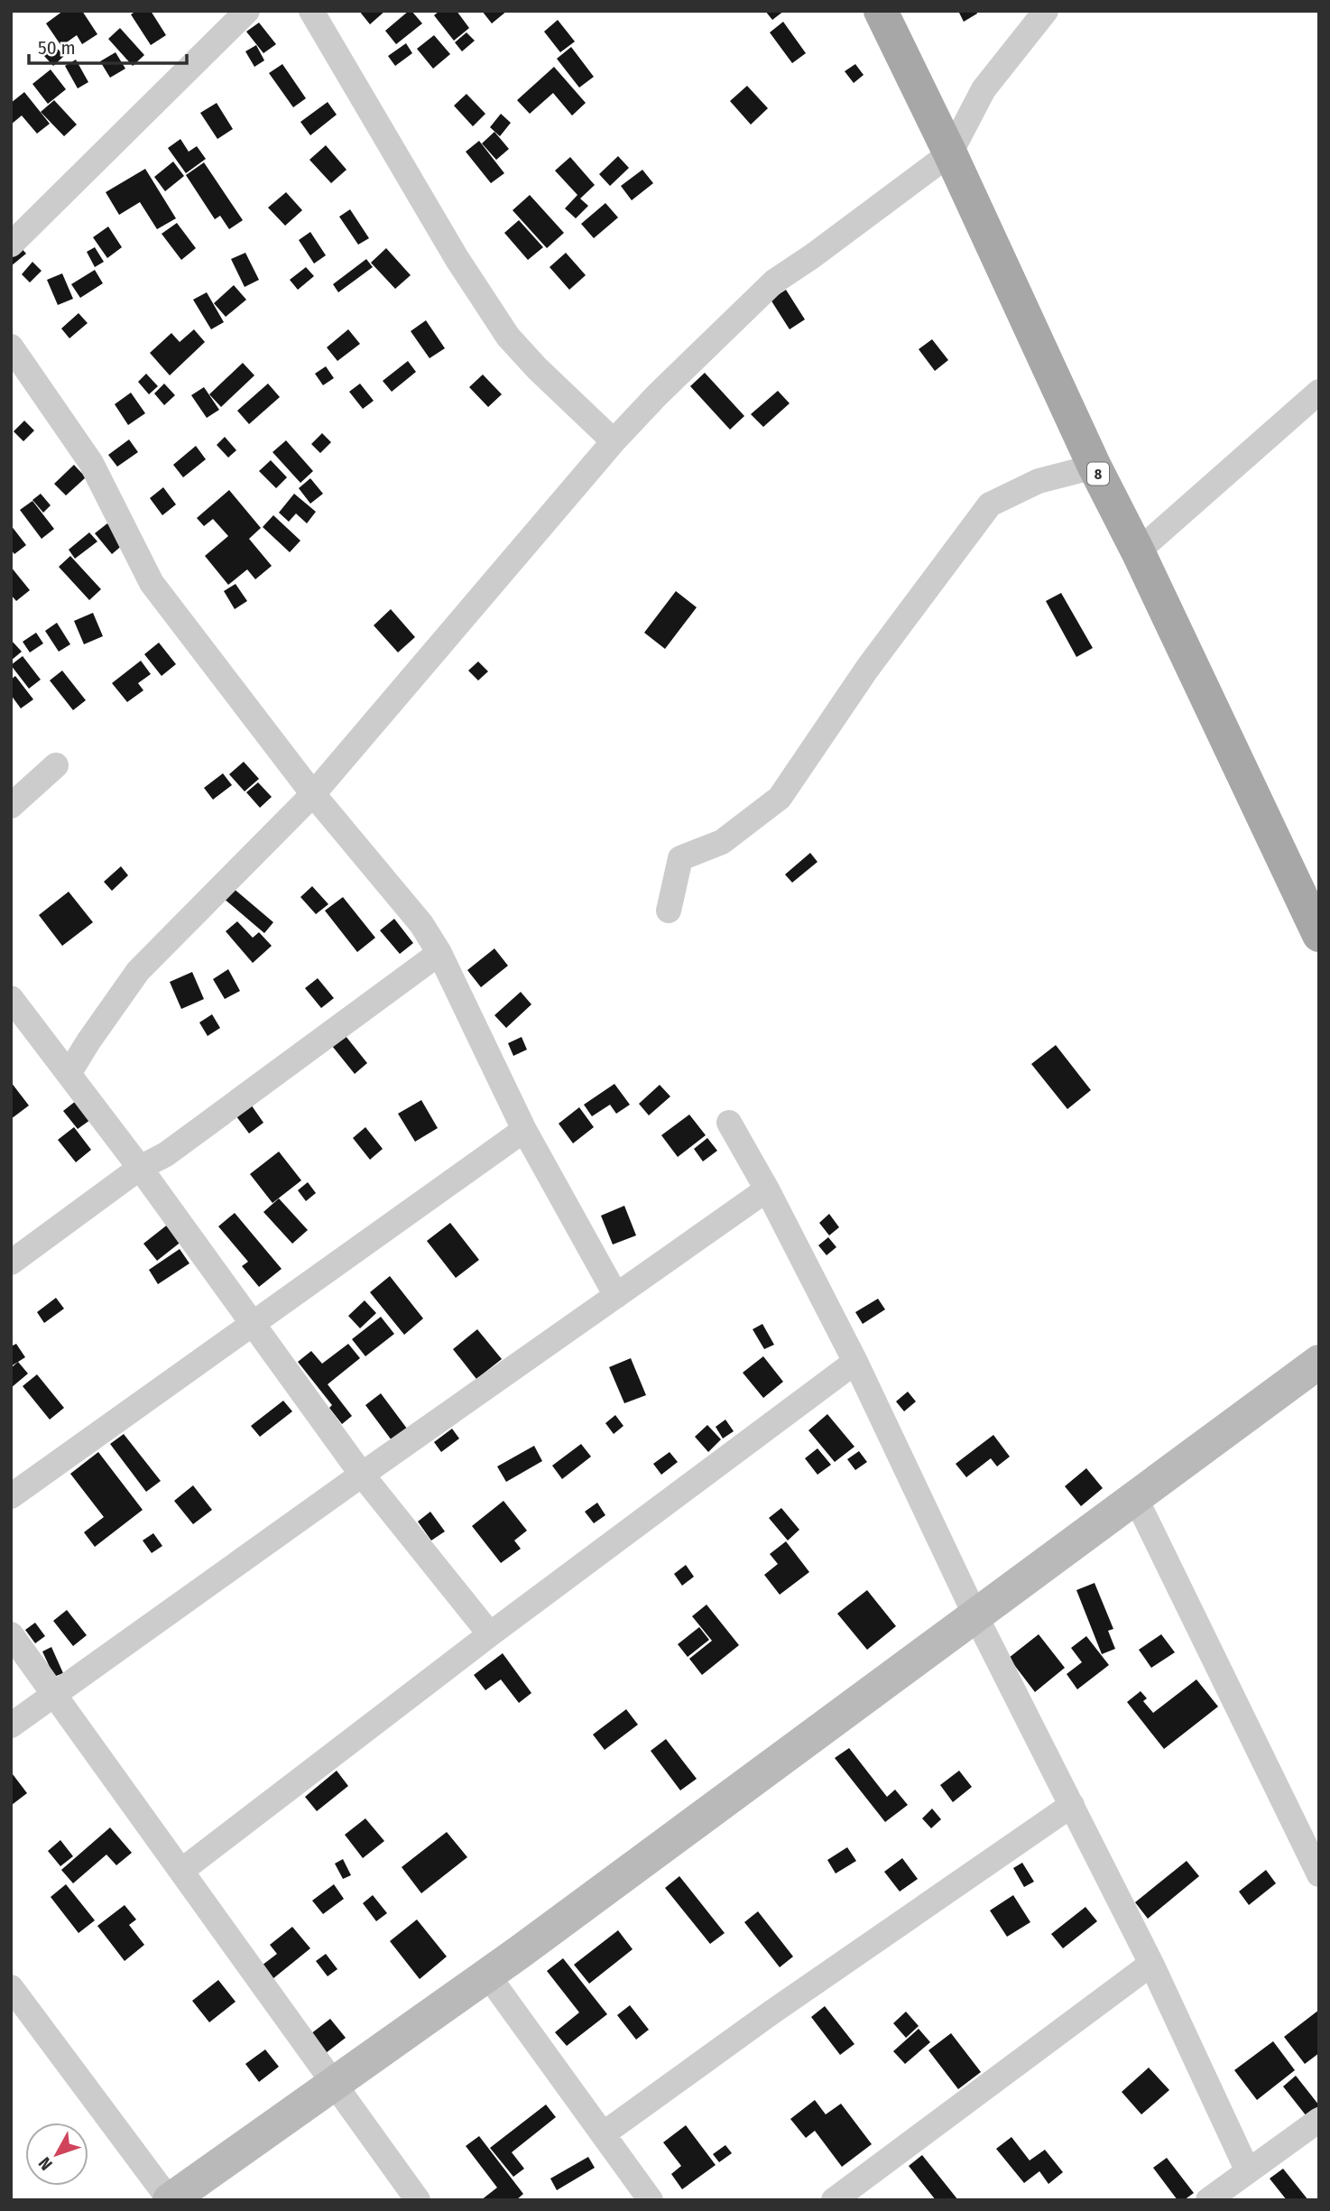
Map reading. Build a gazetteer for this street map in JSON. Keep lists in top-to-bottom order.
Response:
{
  "streets": {
    "main road": ["8"]
  },
  "scale_bar": "50 m",
  "north": "bottom left"
}
